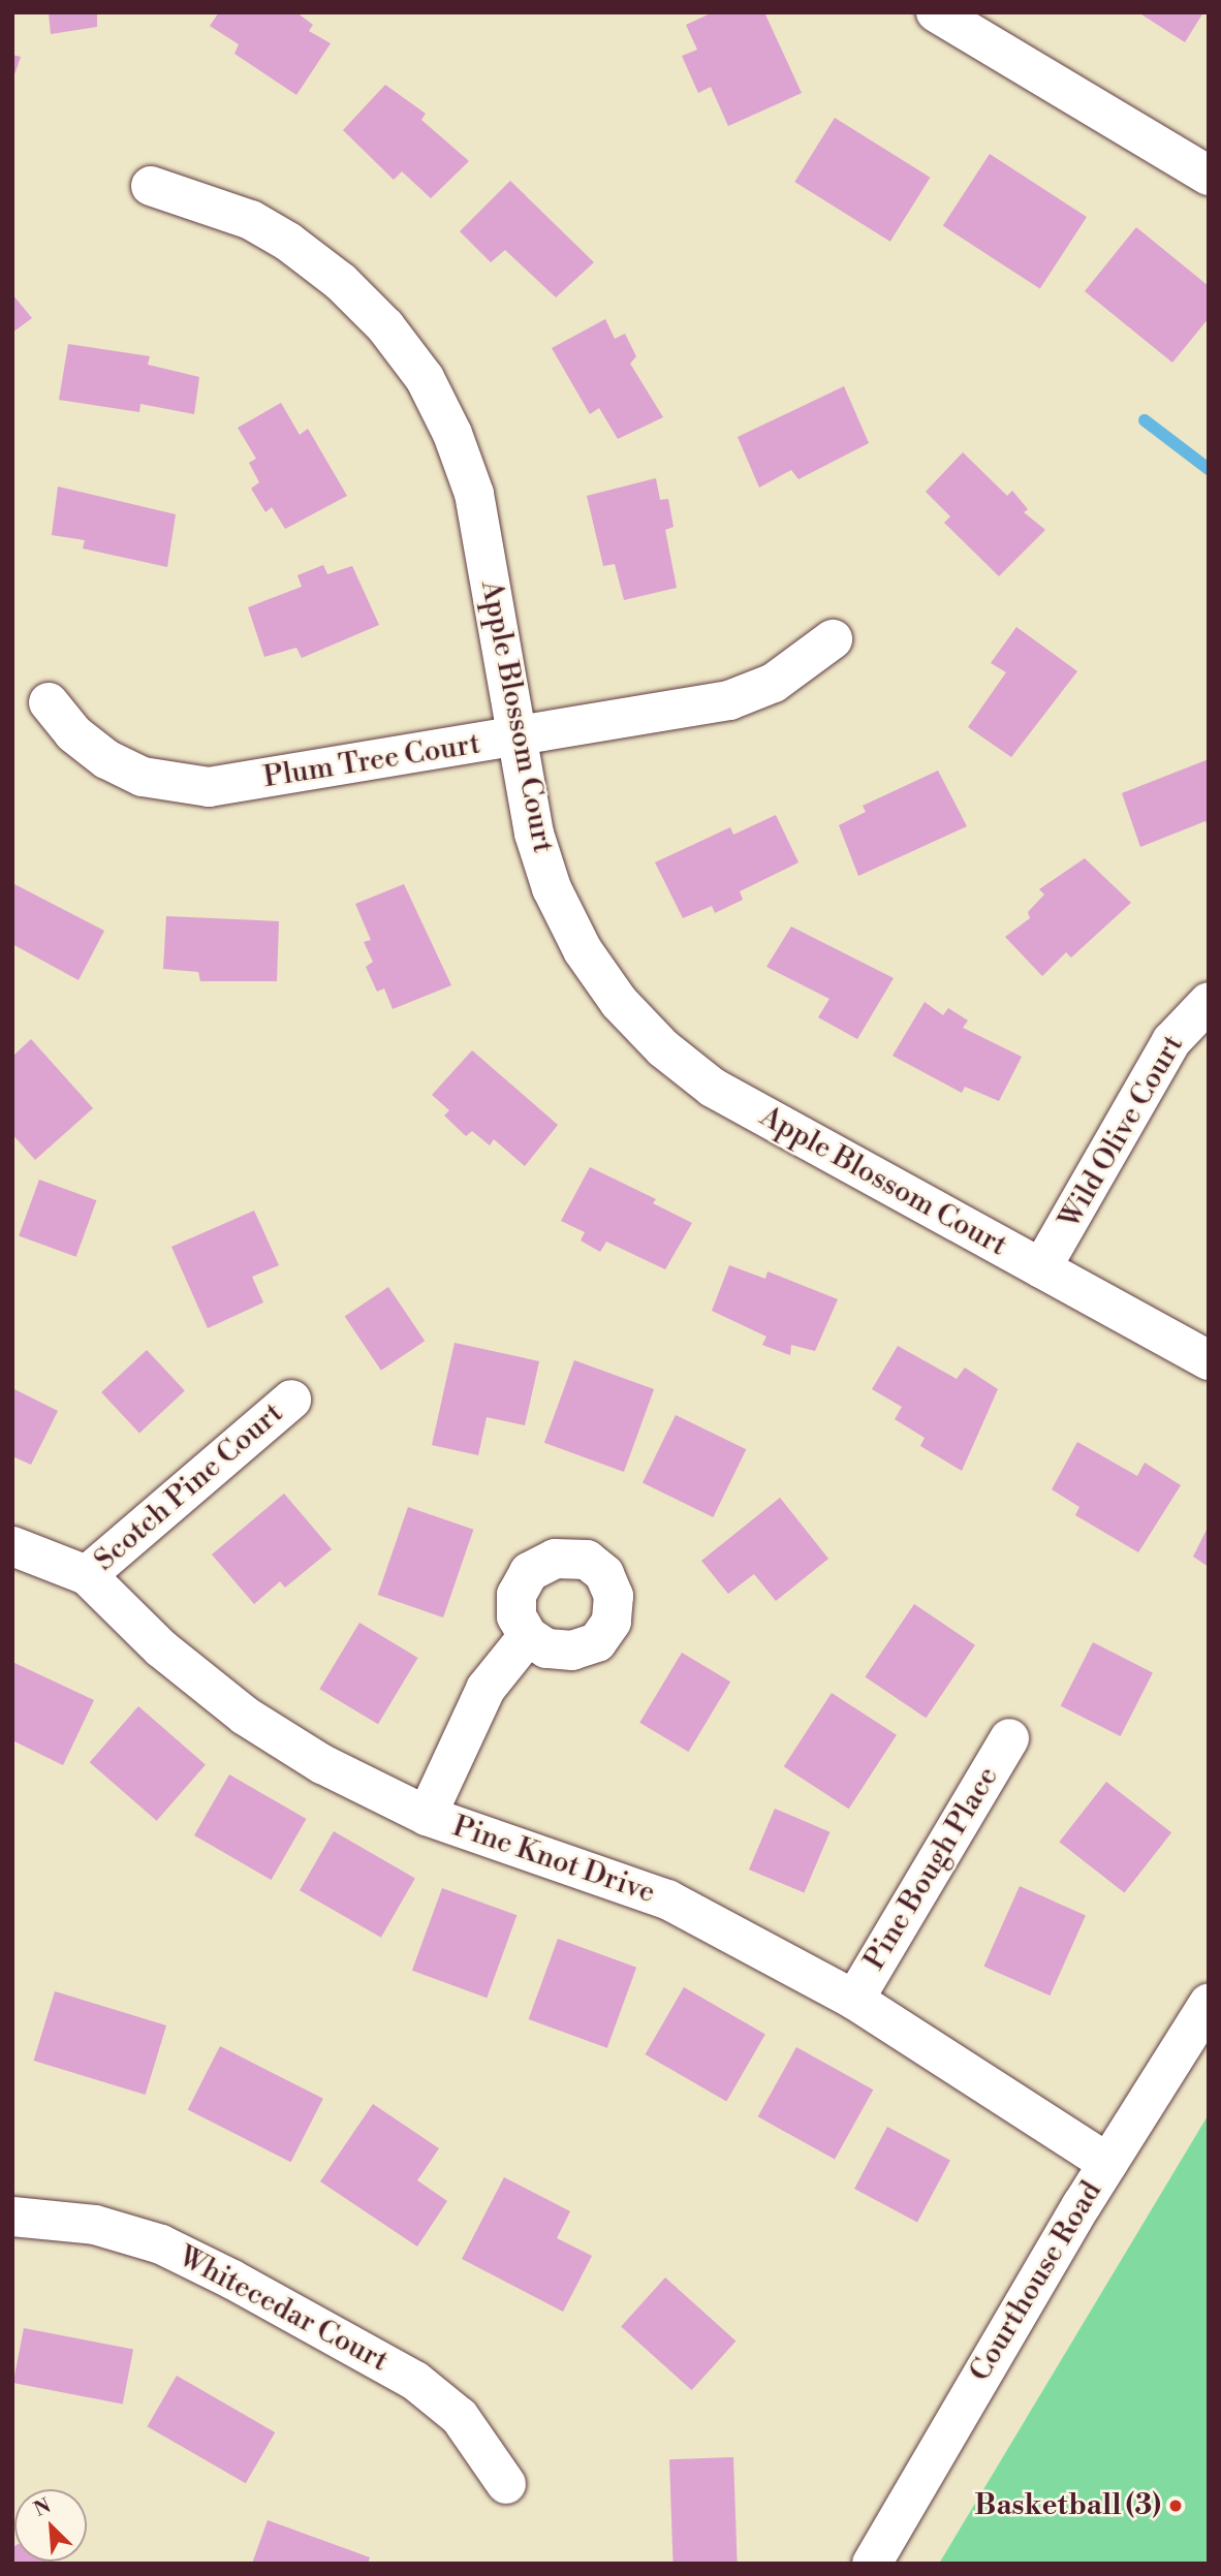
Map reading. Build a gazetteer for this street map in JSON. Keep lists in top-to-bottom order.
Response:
{
  "streets": {
    "street": [
      "Apple Blossom Court",
      "Plum Tree Court",
      "Wild Olive Court",
      "Scotch Pine Court",
      "Pine Knot Drive",
      "Pine Bough Place",
      "Courthouse Road",
      "Whitecedar Court"
    ]
  },
  "crossings": [
    ["Apple Blossom Court", "Plum Tree Court"],
    ["Apple Blossom Court", "Wild Olive Court"],
    ["Scotch Pine Court", "Pine Knot Drive"],
    ["Pine Knot Drive", "Pine Bough Place"],
    ["Pine Knot Drive", "Courthouse Road"]
  ],
  "places": ["Basketball (3)"],
  "north": "top left"
}
